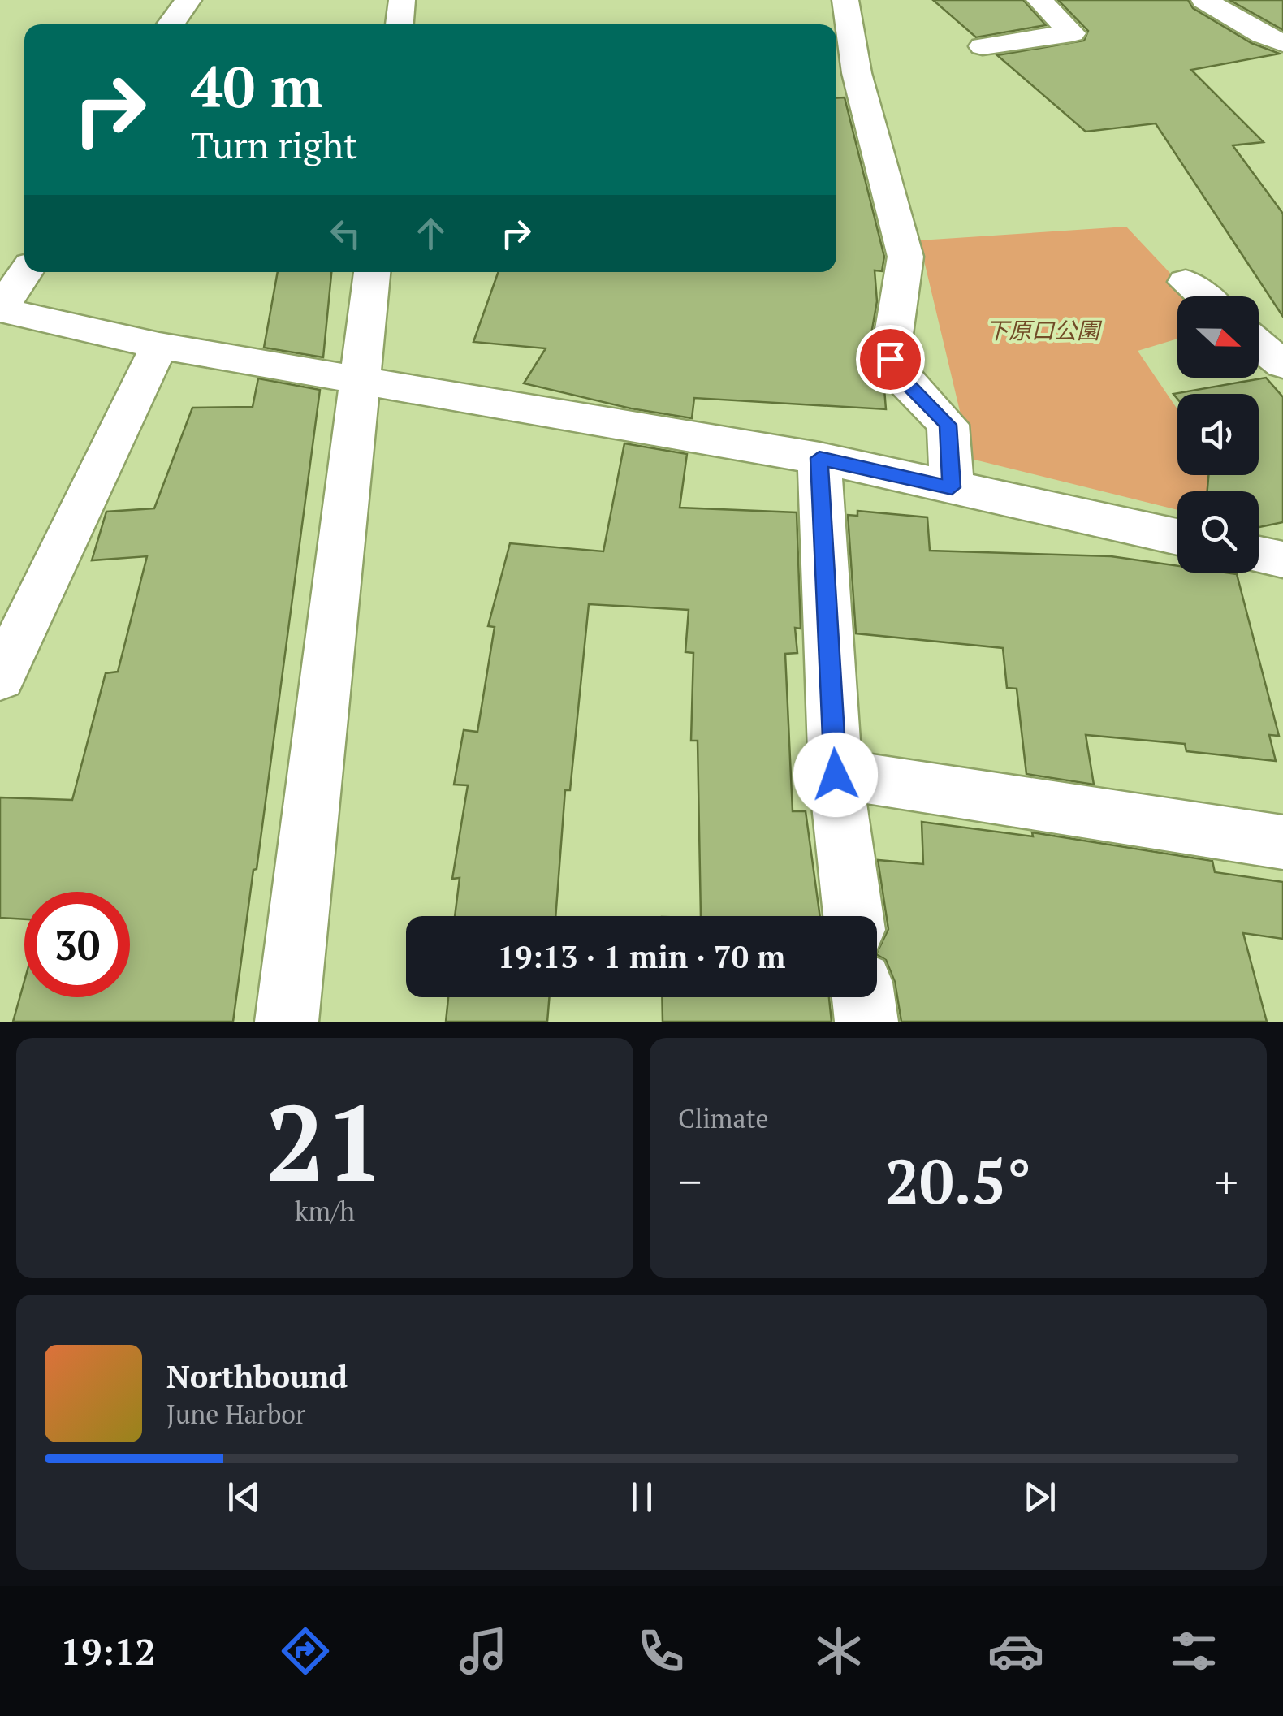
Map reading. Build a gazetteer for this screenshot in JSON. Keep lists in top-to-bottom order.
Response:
{
  "parks": ["下原口公園"],
  "north": "right",
  "page": {
    "turn": ["40 m", "Turn right"],
    "limit": "30",
    "trip": "19:13 · 1 min · 70 m",
    "tile": [
      ["21", "km/h"],
      "Climate"
    ],
    "heat": ["−", "20.5°", "+"],
    "song": ["Northbound", "June Harbor"],
    "tabs": "19:12"
  }
}
